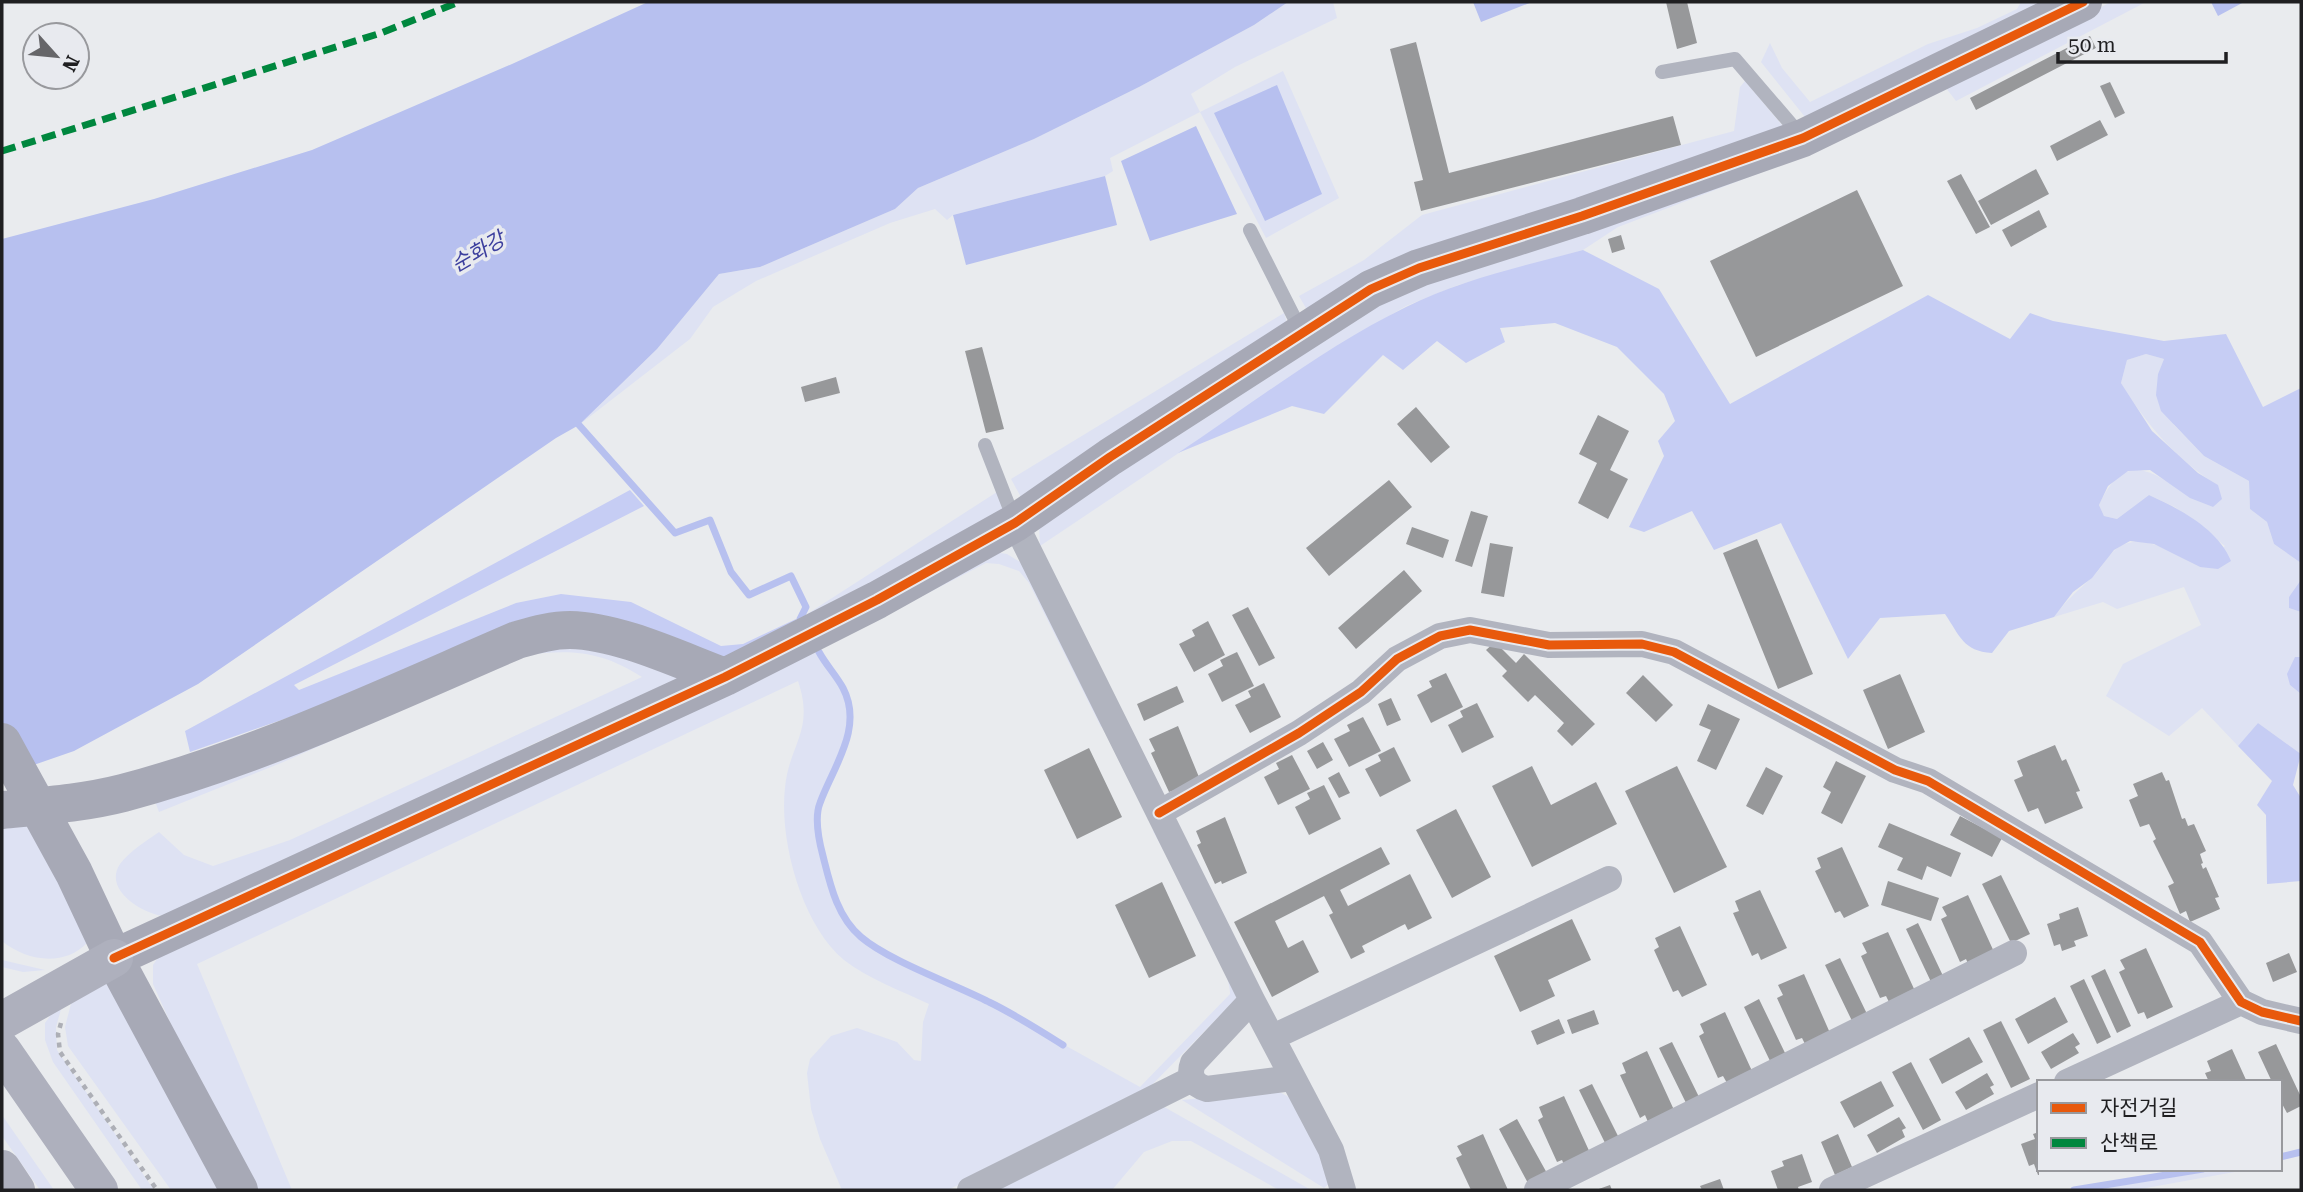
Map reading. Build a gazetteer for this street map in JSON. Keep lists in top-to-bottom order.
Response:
{
  "water": ["순화강"],
  "legend": ["자전거길", "산책로"],
  "scale_bar": "50 m",
  "north": "bottom right"
}
